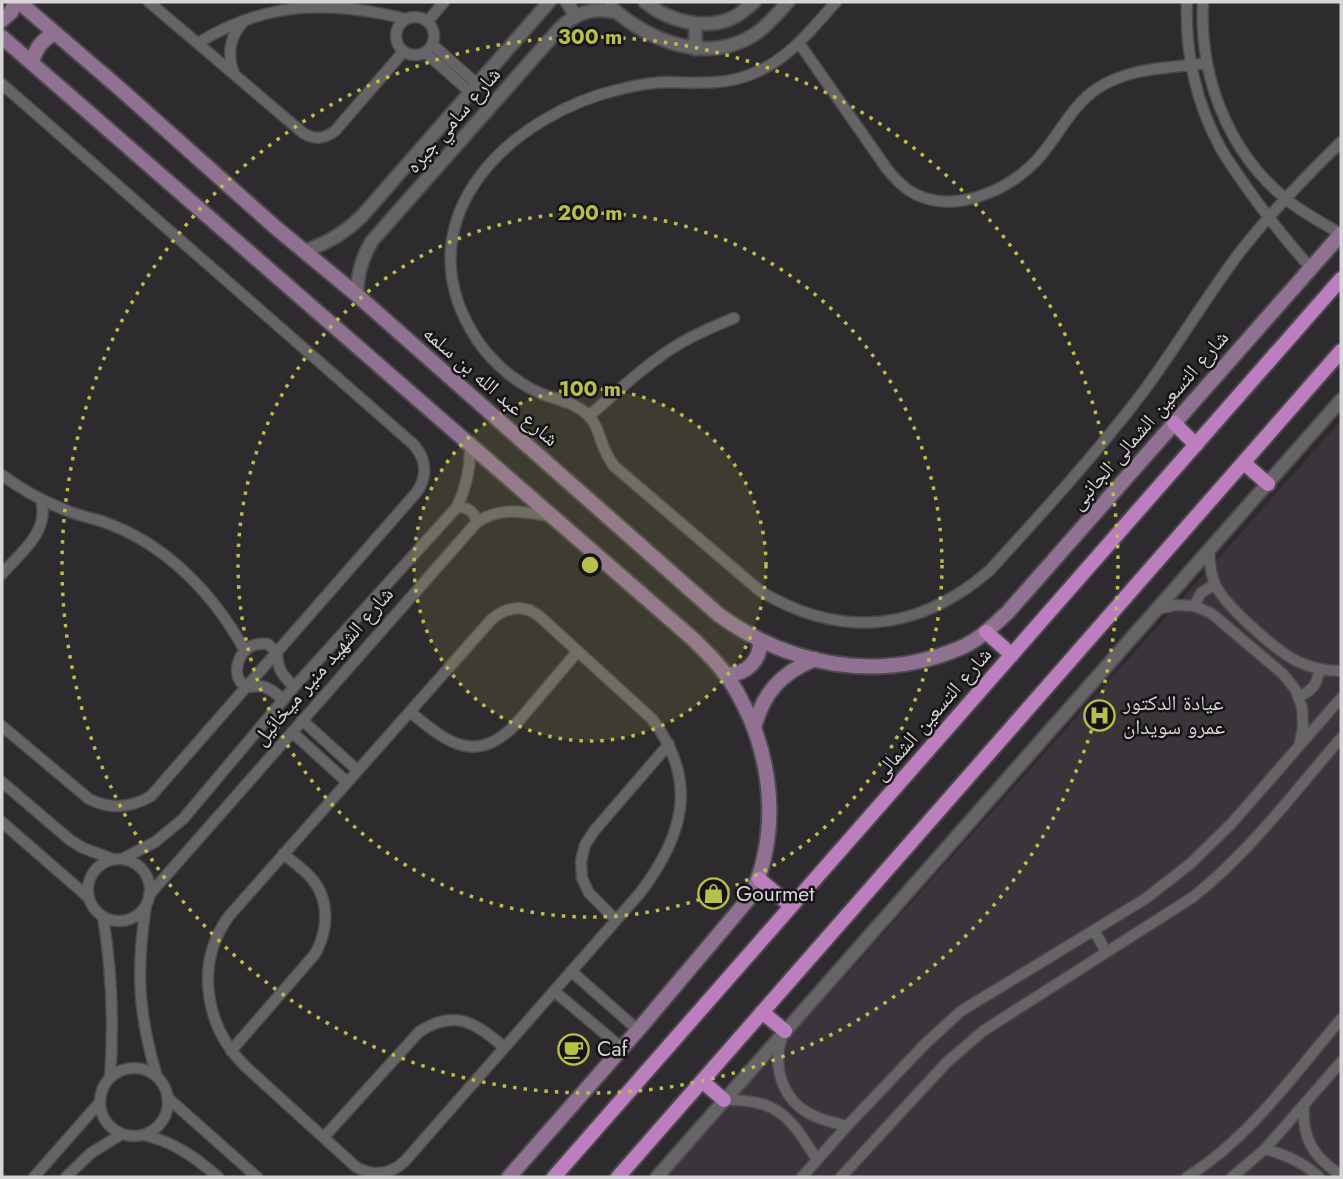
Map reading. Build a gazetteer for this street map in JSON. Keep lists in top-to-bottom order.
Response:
{
  "streets": {
    "main road": ["شارع عبد الله بن سلمه", "شارع التسعين الشمالى الجانبى", "شارع التسعين الشمالى"],
    "street": ["شارع سامي جبره", "شارع الشهيد منير ميخائيل"]
  },
  "crossings": [
    ["شارع سامي جبره", "شارع عبد الله بن سلمه"],
    ["شارع عبد الله بن سلمه", "شارع التسعين الشمالى الجانبى"]
  ],
  "places": {
    "hospital": ["عيادة الدكتور عمرو سويدان"],
    "shop": ["Gourmet"],
    "cafe": ["Caf"]
  },
  "rings": ["300 m", "200 m", "100 m"]
}
